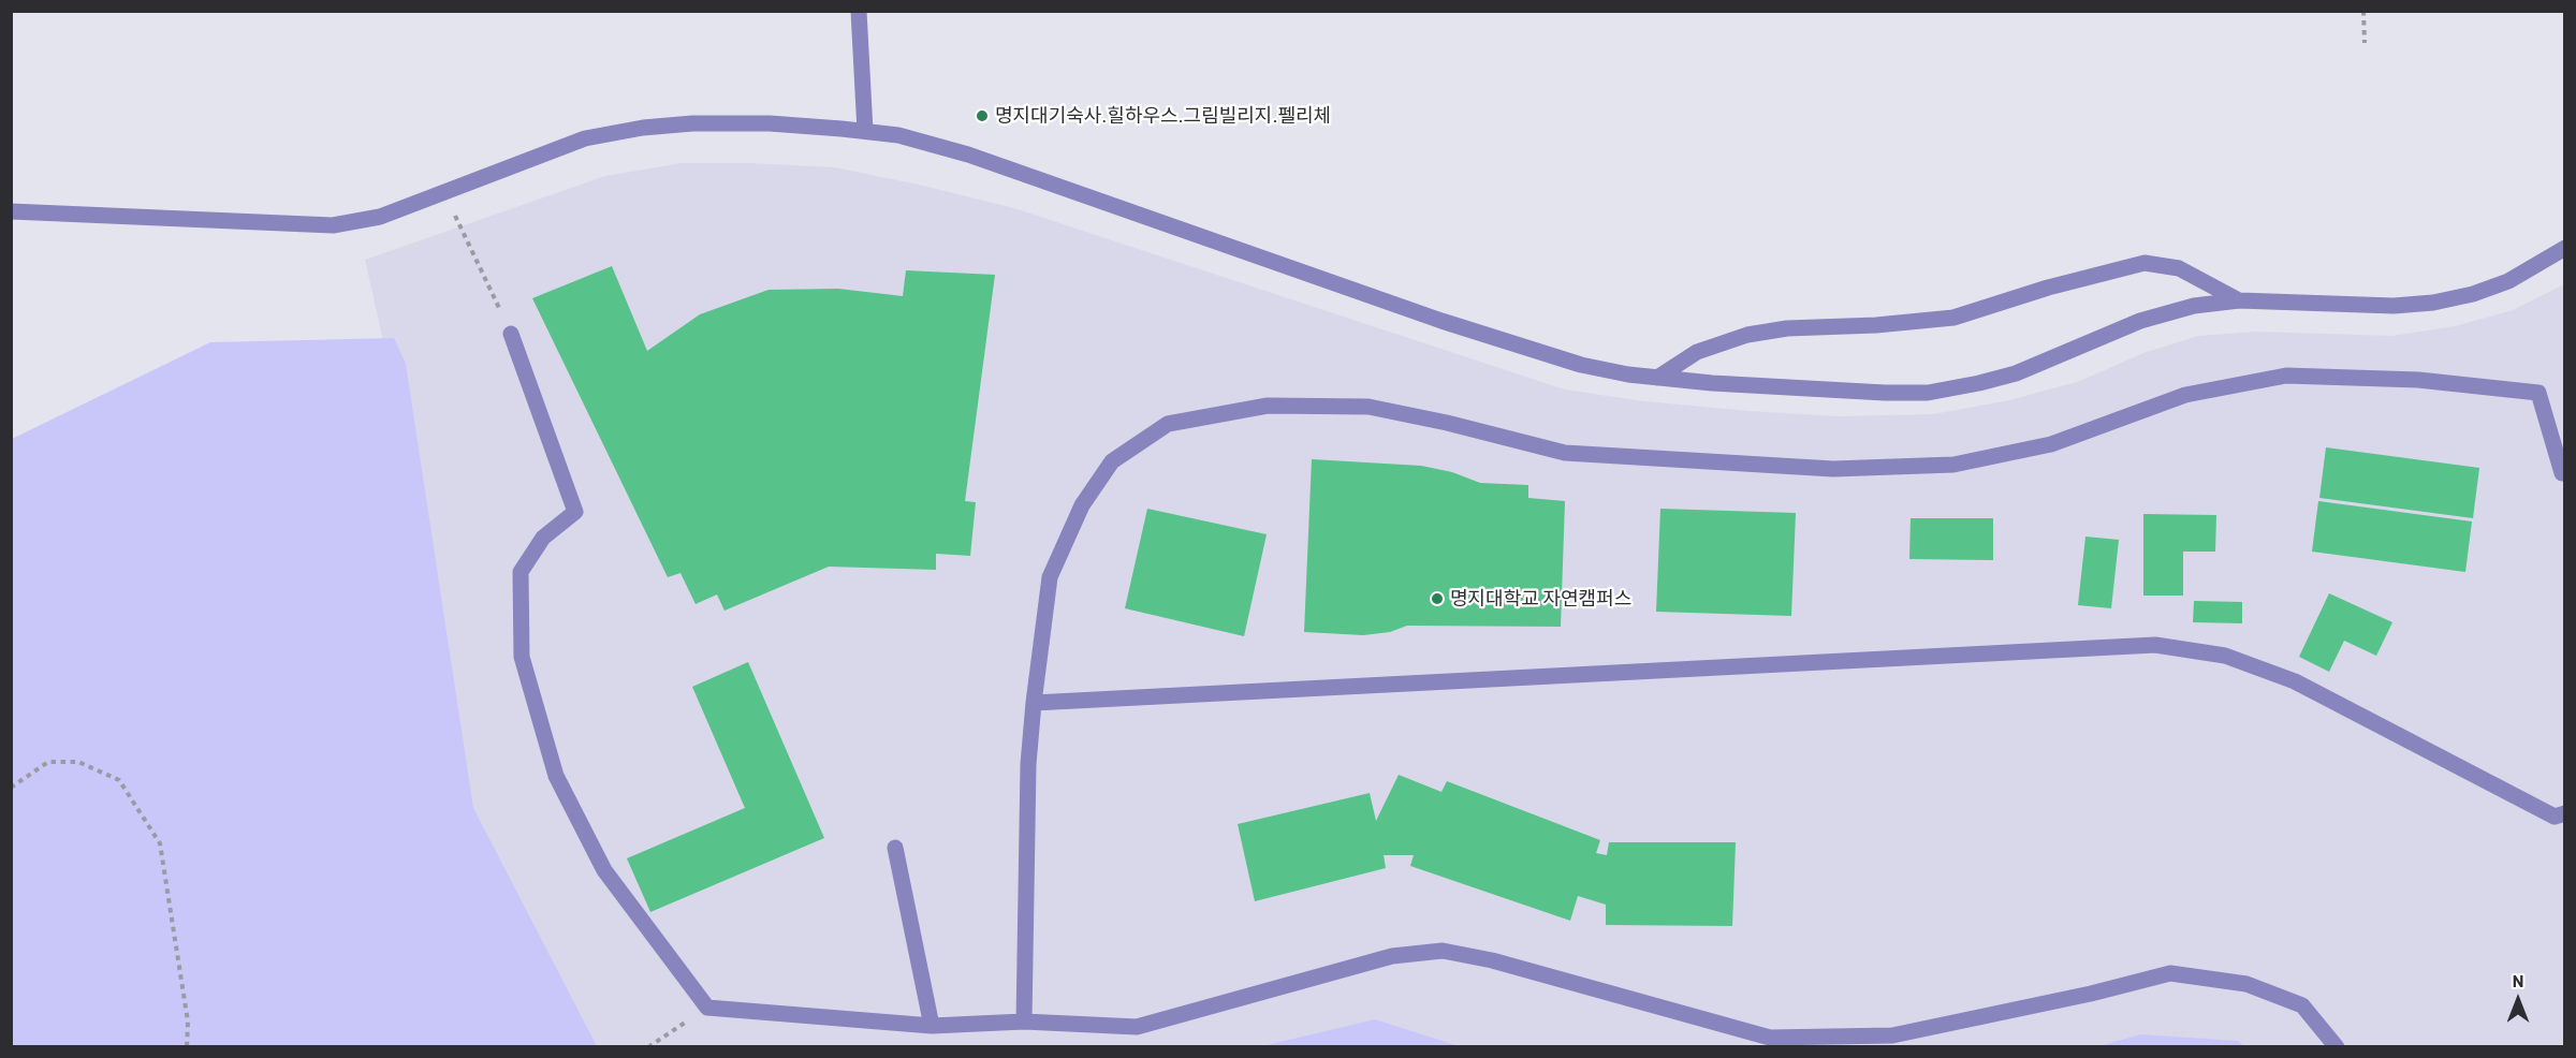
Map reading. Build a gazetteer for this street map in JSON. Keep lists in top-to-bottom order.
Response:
{
  "places": ["명지대기숙사.힐하우스.그림빌리지.펠리체", "명지대학교 자연캠퍼스"],
  "north": "top"
}
